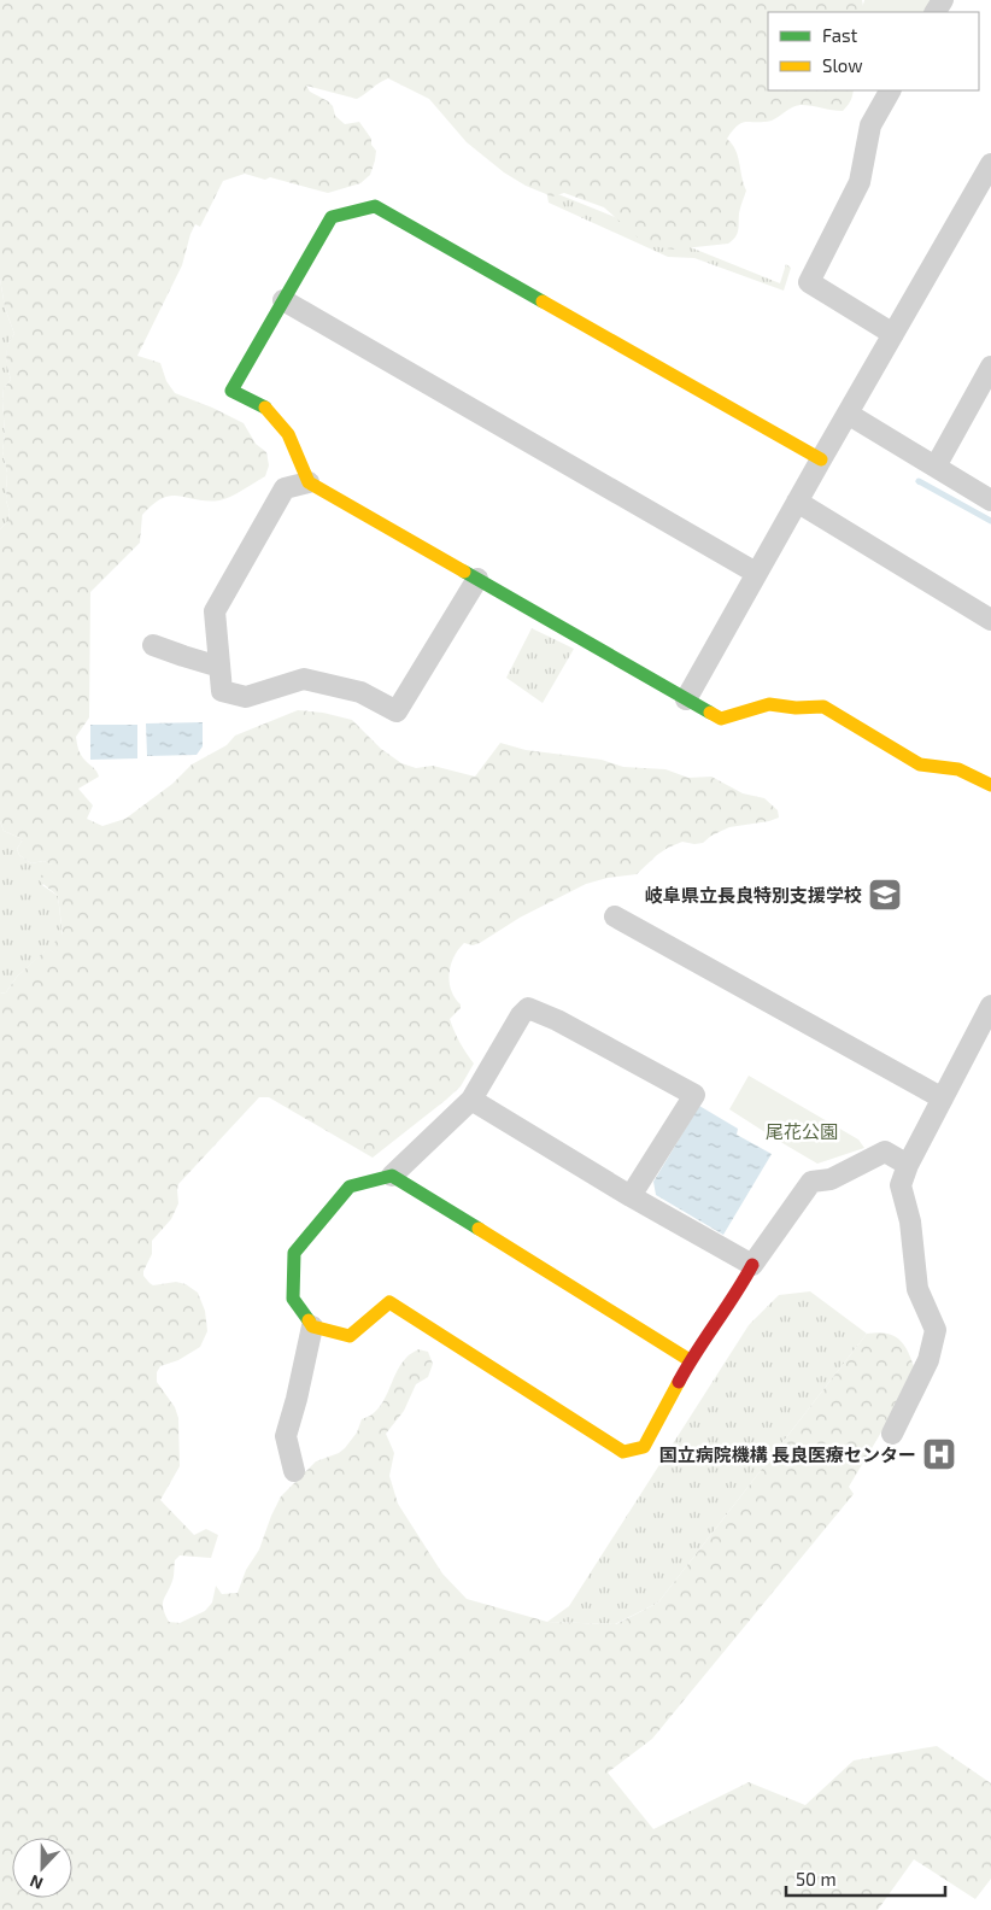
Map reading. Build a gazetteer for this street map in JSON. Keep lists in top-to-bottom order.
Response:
{
  "parks": ["尾花公園"],
  "places": {
    "school or university": ["岐阜県立長良特別支援学校"],
    "hospital": ["国立病院機構 長良医療センター"]
  },
  "legend": ["Fast", "Slow"],
  "scale_bar": "50 m",
  "north": "bottom"
}
